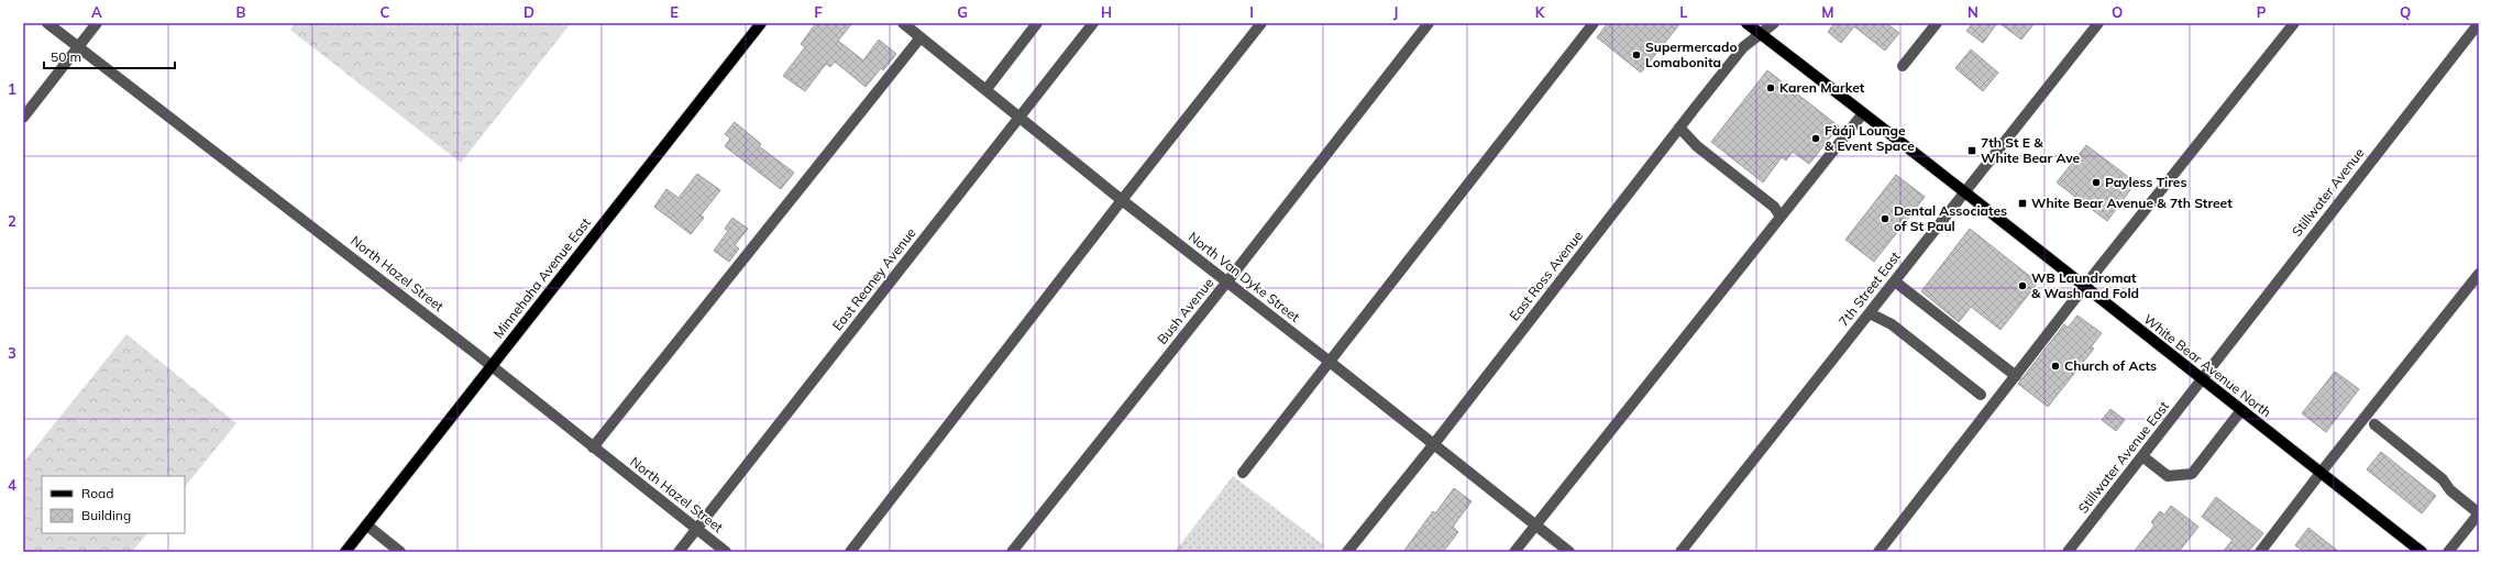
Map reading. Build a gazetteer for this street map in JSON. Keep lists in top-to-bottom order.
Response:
{
  "streets": {
    "main road": ["Minnehaha Avenue East", "White Bear Avenue North"],
    "street": [
      "Stillwater Avenue",
      "North Hazel Street",
      "East Ross Avenue",
      "North Van Dyke Street",
      "East Reaney Avenue",
      "7th Street East",
      "Bush Avenue",
      "Stillwater Avenue East"
    ]
  },
  "crossings": [
    ["Stillwater Avenue", "White Bear Avenue North"],
    ["Stillwater Avenue", "Stillwater Avenue East"],
    ["North Hazel Street", "Minnehaha Avenue East"],
    ["North Hazel Street", "East Reaney Avenue"],
    ["East Ross Avenue", "North Van Dyke Street"],
    ["East Ross Avenue", "White Bear Avenue North"],
    ["North Van Dyke Street", "East Reaney Avenue"],
    ["North Van Dyke Street", "Bush Avenue"],
    ["7th Street East", "White Bear Avenue North"],
    ["White Bear Avenue North", "Stillwater Avenue East"]
  ],
  "places": {
    "other": [
      "Supermercado Lomabonita",
      "Karen Market",
      "Fàájì Lounge & Event Space",
      "Payless Tires",
      "Dental Associates of St Paul",
      "WB Laundromat & Wash and Fold",
      "Church of Acts"
    ],
    "transit": ["7th St E & White Bear Ave", "White Bear Avenue & 7th Street"]
  },
  "legend": ["Road", "Building"],
  "scale_bar": "50 m",
  "grid": {
    "columns": [
      "A",
      "B",
      "C",
      "D",
      "E",
      "F",
      "G",
      "H",
      "I",
      "J",
      "K",
      "L",
      "M",
      "N",
      "O",
      "P",
      "Q"
    ],
    "rows": [
      "1",
      "2",
      "3",
      "4"
    ]
  }
}
